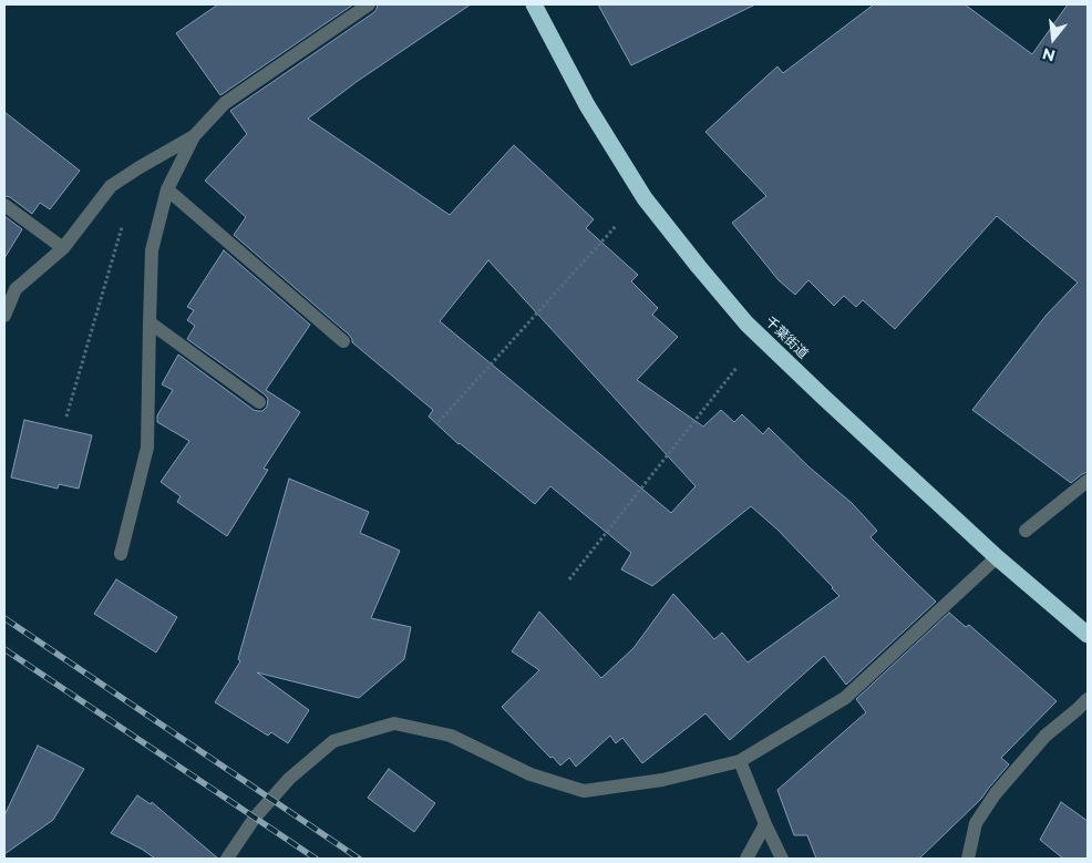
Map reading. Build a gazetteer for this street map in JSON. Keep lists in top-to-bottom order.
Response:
{
  "streets": {
    "highway": ["千葉街道"]
  },
  "north": "bottom"
}
